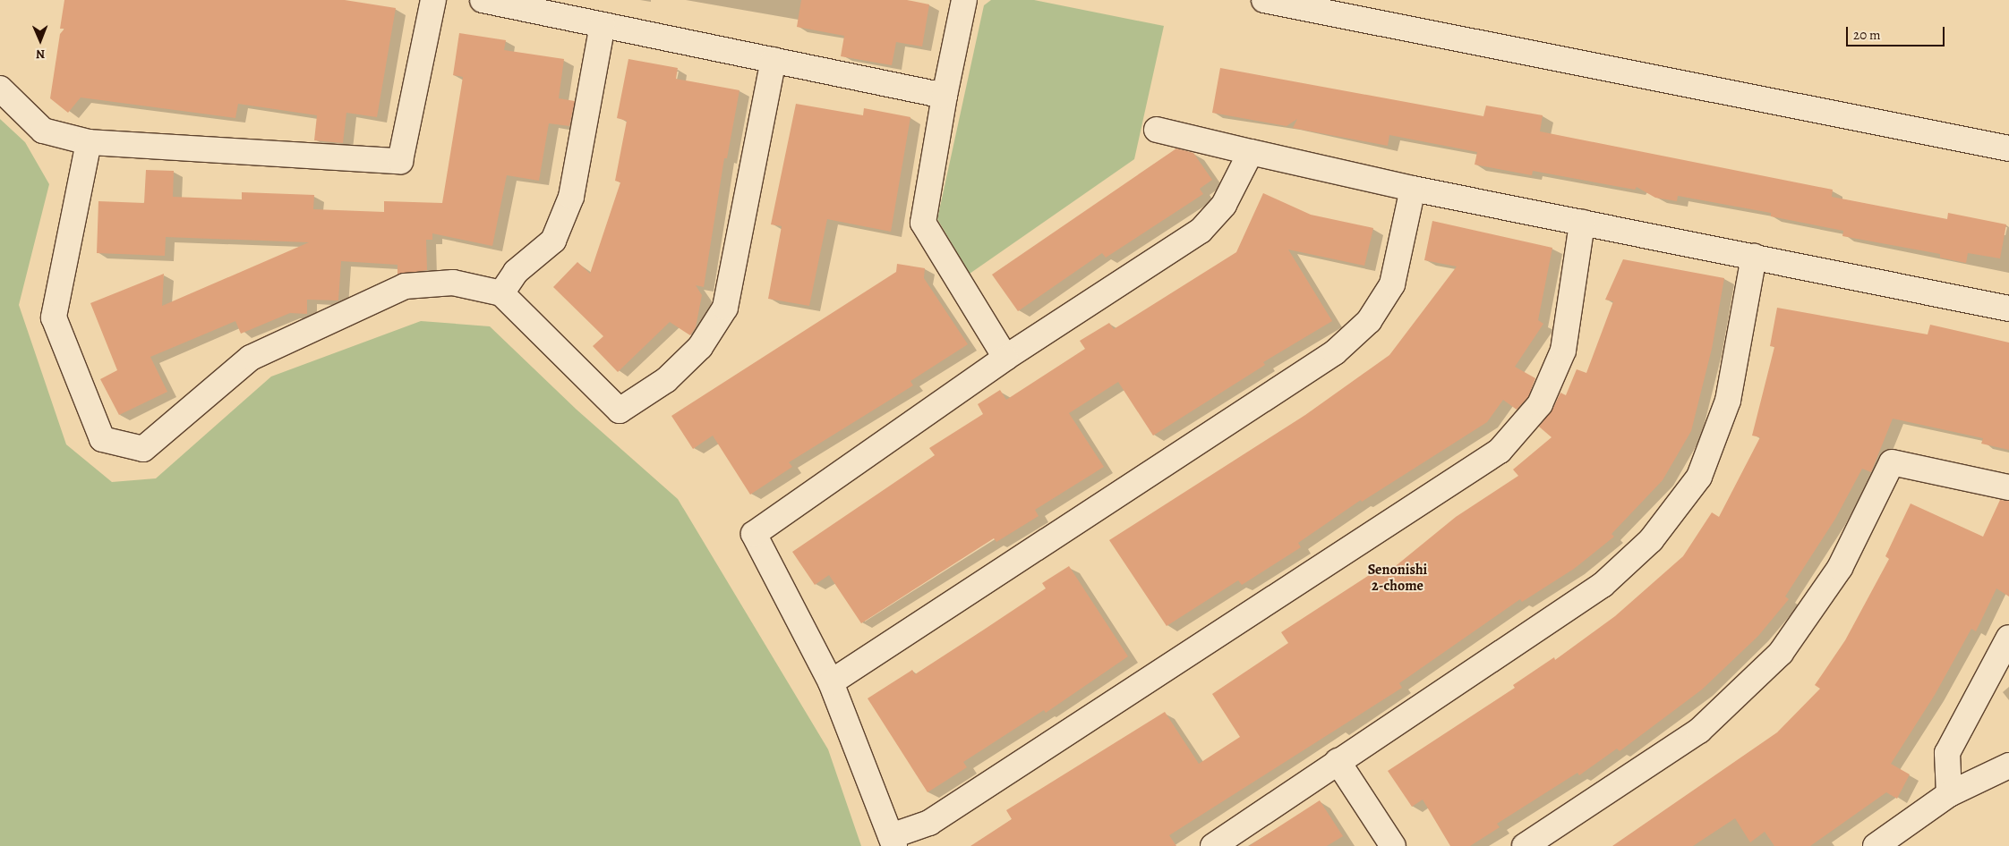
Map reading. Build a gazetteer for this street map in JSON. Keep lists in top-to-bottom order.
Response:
{
  "districts": ["Senonishi 2-chome"],
  "scale_bar": "20 m",
  "north": "bottom"
}
